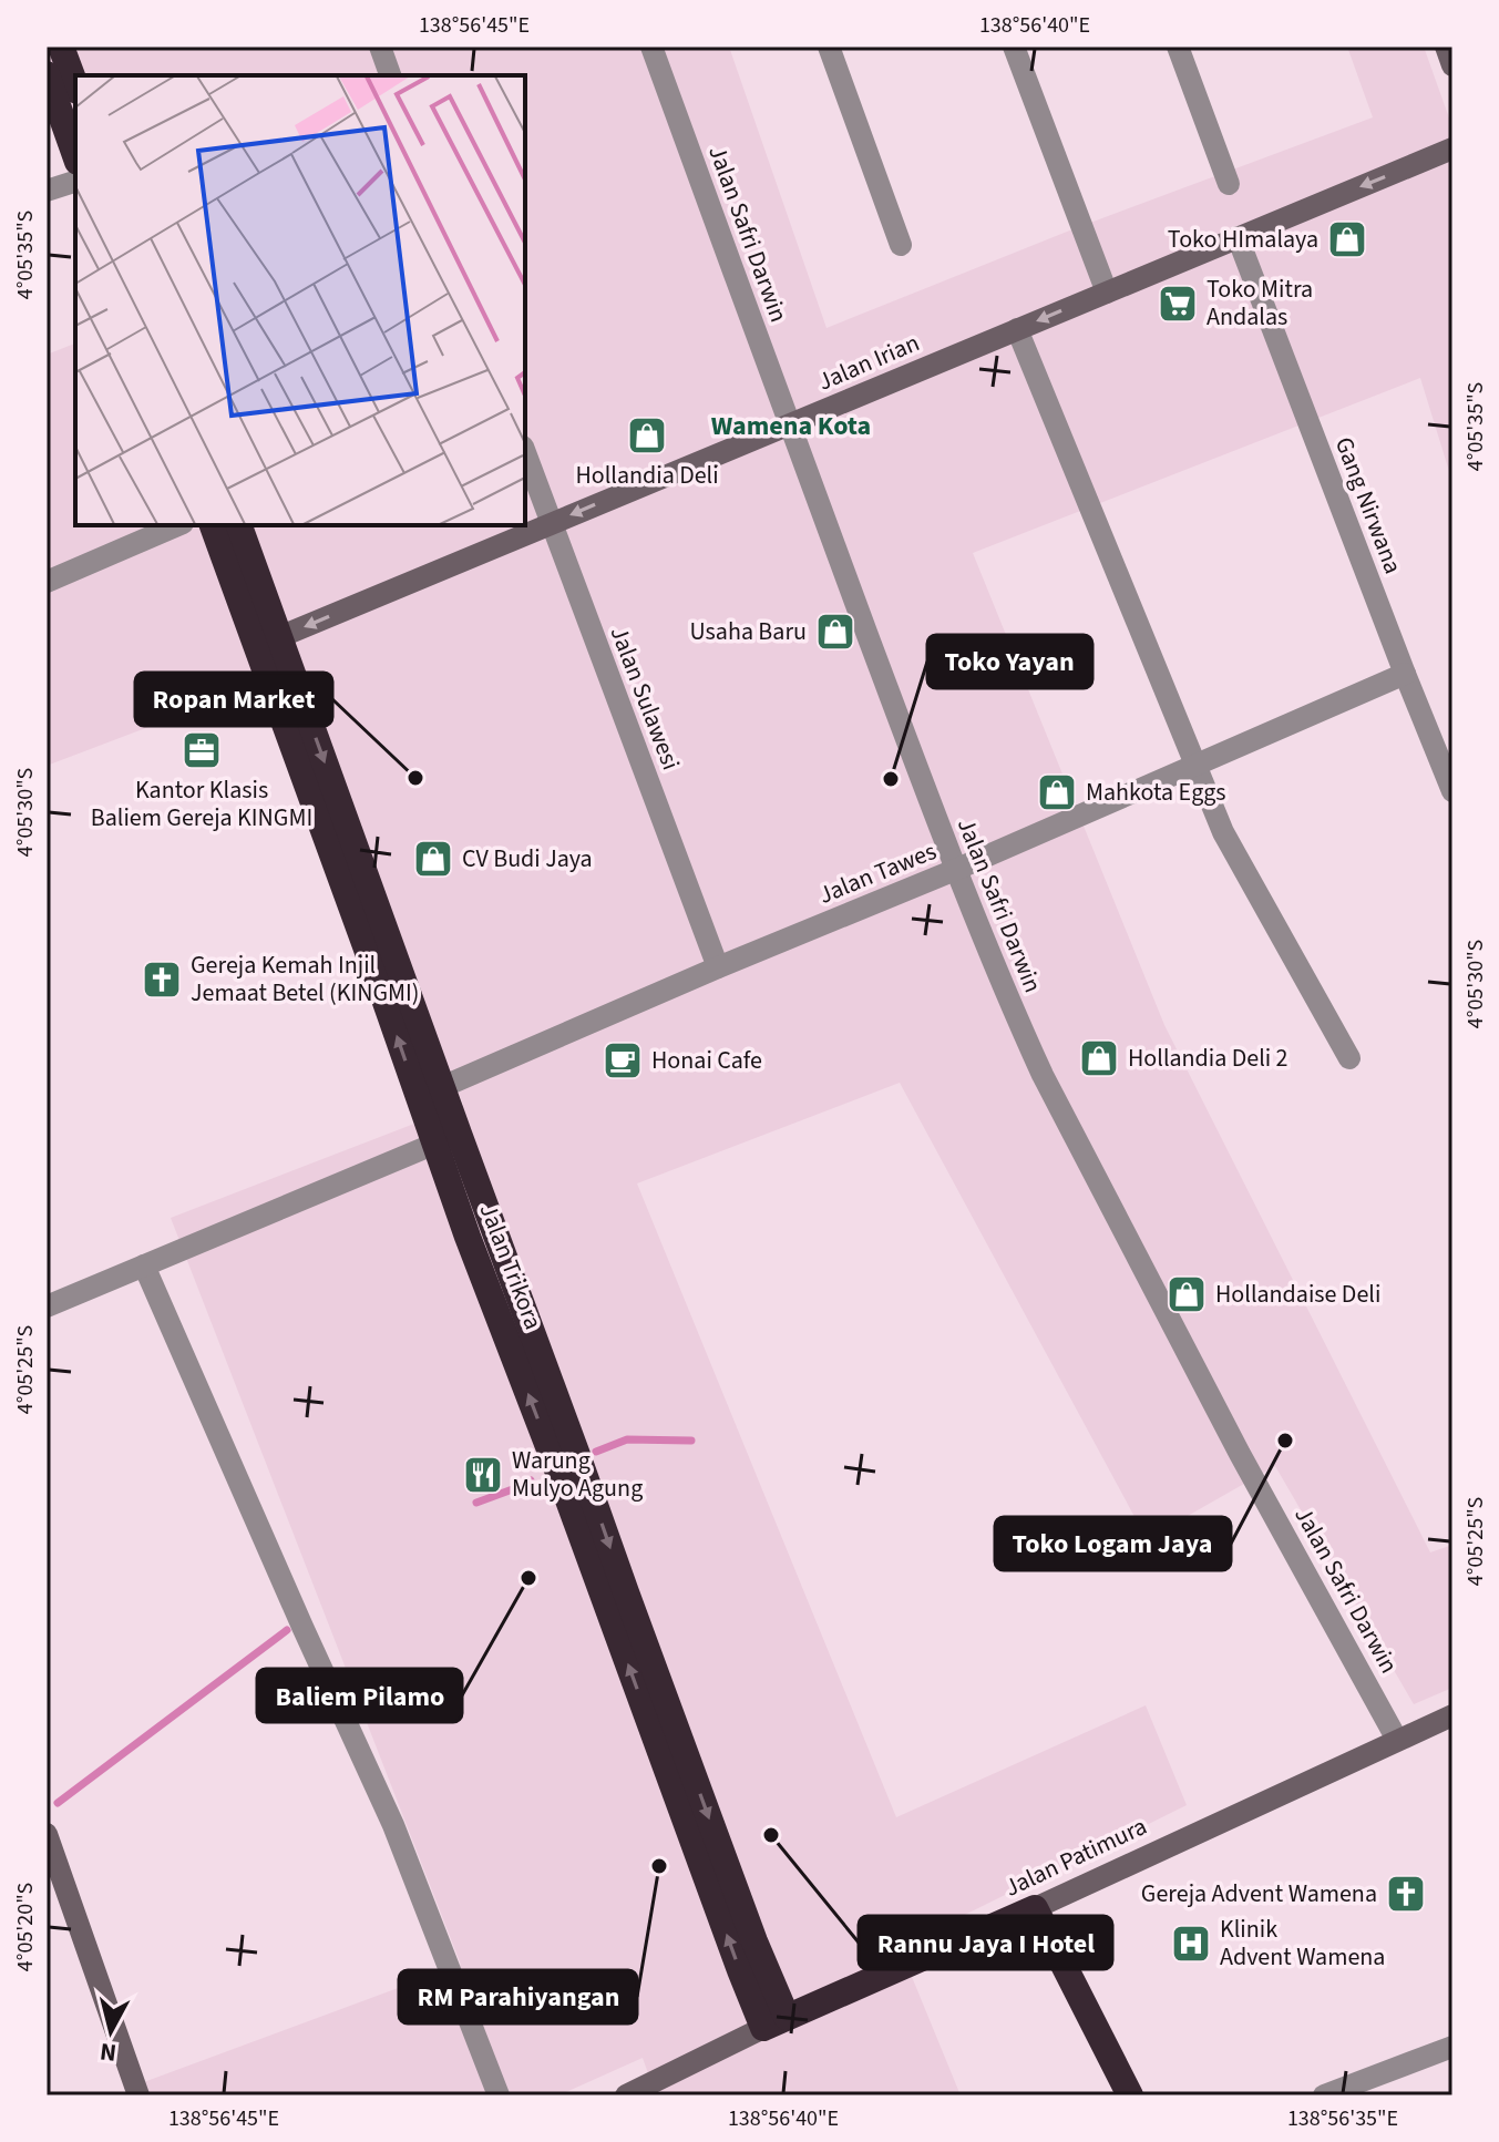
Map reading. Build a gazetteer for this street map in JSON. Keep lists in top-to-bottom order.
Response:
{
  "streets": {
    "highway": ["Jalan Trikora", "Jalan Patimura"],
    "main road": ["Jalan Irian"],
    "street": [
      "Jalan Safri Darwin",
      "Gang Nirwana",
      "Jalan Sulawesi",
      "Jalan Tawes"
    ]
  },
  "crossings": [
    ["Jalan Safri Darwin", "Jalan Irian"],
    ["Jalan Safri Darwin", "Jalan Tawes"],
    ["Jalan Safri Darwin", "Jalan Patimura"],
    ["Jalan Irian", "Gang Nirwana"],
    ["Jalan Irian", "Jalan Sulawesi"],
    ["Jalan Irian", "Jalan Trikora"],
    ["Gang Nirwana", "Jalan Tawes"],
    ["Jalan Sulawesi", "Jalan Tawes"],
    ["Jalan Tawes", "Jalan Trikora"],
    ["Jalan Trikora", "Jalan Patimura"]
  ],
  "one_way": ["Jalan Irian"],
  "districts": ["Wamena Kota"],
  "places": {
    "shop": [
      "Toko HImalaya",
      "Hollandia Deli",
      "Usaha Baru",
      "Mahkota Eggs",
      "CV Budi Jaya",
      "Hollandia Deli 2",
      "Hollandaise Deli"
    ],
    "supermarket": ["Toko Mitra Andalas"],
    "office": ["Kantor Klasis Baliem Gereja KINGMI"],
    "other": [
      "Ropan Market",
      "Toko Yayan",
      "Toko Logam Jaya",
      "Baliem Pilamo",
      "Rannu Jaya I Hotel",
      "RM Parahiyangan"
    ],
    "church": ["Gereja Kemah Injil Jemaat Betel (KINGMI)", "Gereja Advent Wamena"],
    "cafe": ["Honai Cafe"],
    "restaurant": ["Warung Mulyo Agung"],
    "hospital": ["Klinik Advent Wamena"]
  },
  "north": "bottom",
  "coordinates": [
    "138°56'45\"E",
    "138°56'40\"E",
    "4°05'35\"S",
    "4°05'30\"S",
    "4°05'25\"S",
    "4°05'20\"S",
    "138°56'35\"E"
  ]
}
